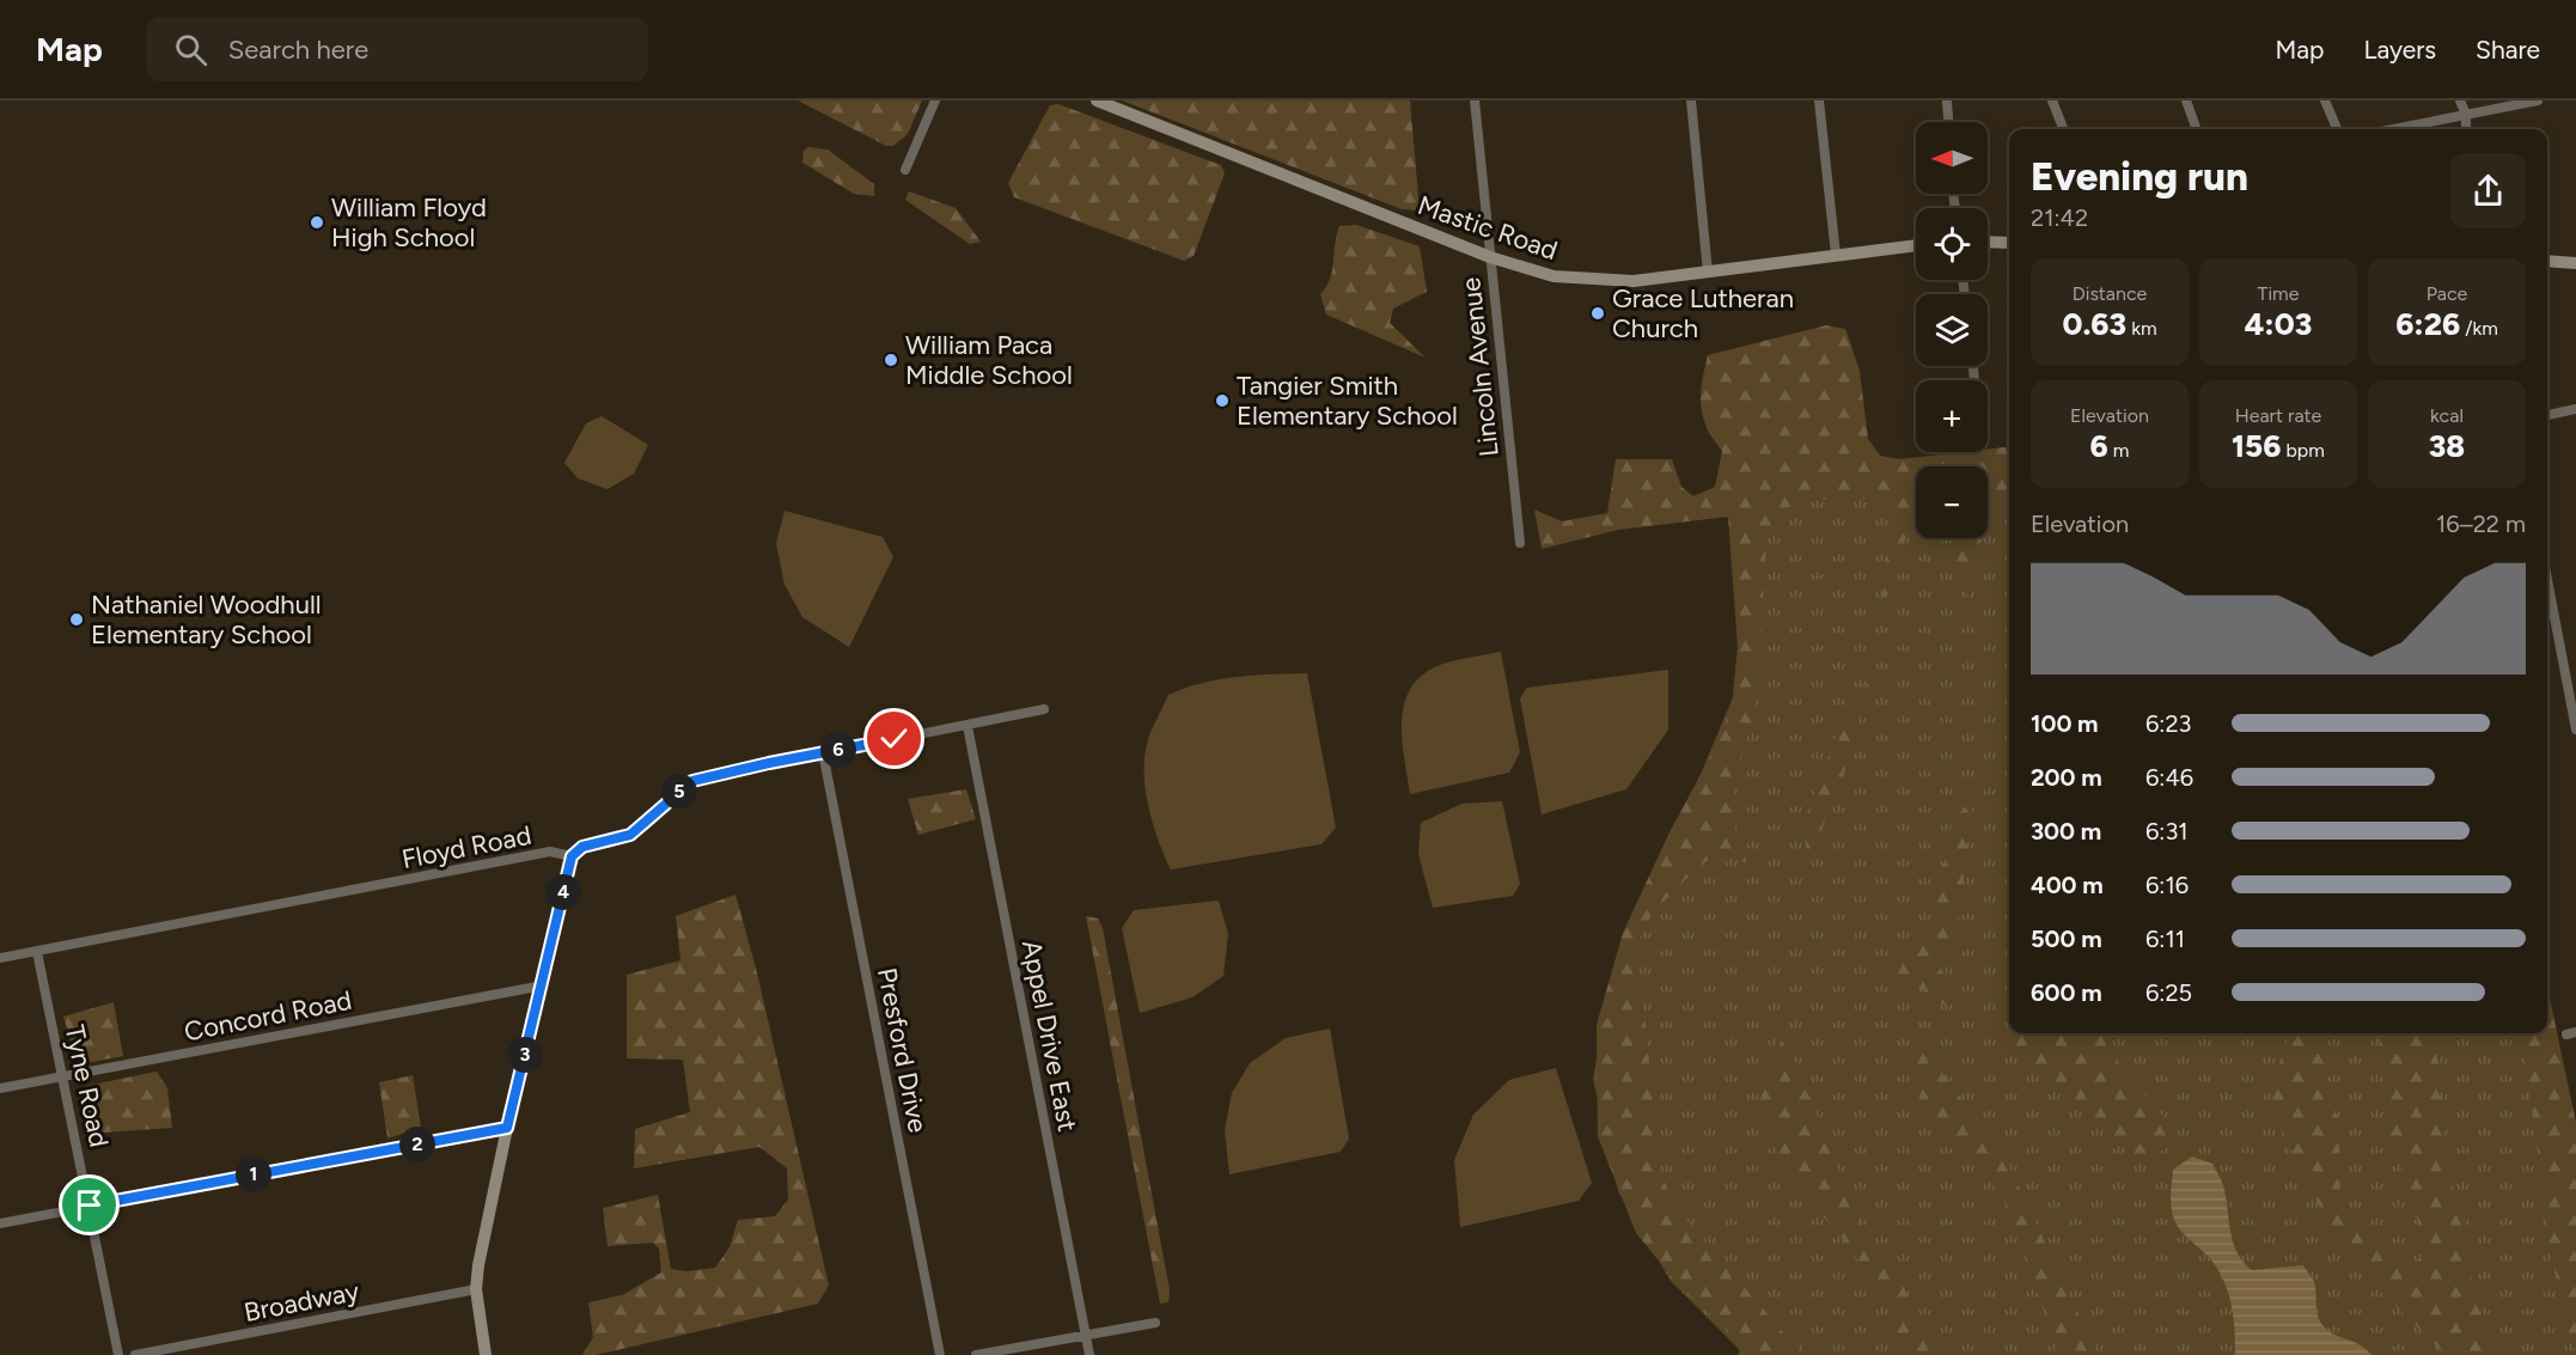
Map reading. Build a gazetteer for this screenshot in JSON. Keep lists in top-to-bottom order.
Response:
{
  "streets": {
    "main road": ["Mastic Road"],
    "street": [
      "Lincoln Avenue",
      "Floyd Road",
      "Concord Road",
      "Appel Drive East",
      "Presford Drive",
      "Tyne Road",
      "Broadway"
    ]
  },
  "crossings": [
    ["Mastic Road", "Lincoln Avenue"],
    ["Floyd Road", "Appel Drive East"],
    ["Floyd Road", "Presford Drive"],
    ["Floyd Road", "Tyne Road"],
    ["Concord Road", "Tyne Road"]
  ],
  "places": [
    "William Floyd High School",
    "Grace Lutheran Church",
    "William Paca Middle School",
    "Tangier Smith Elementary School",
    "Nathaniel Woodhull Elementary School"
  ],
  "north": "left",
  "page": {
    "header": "Map",
    "search": "Search here",
    "nav": ["Map", "Layers", "Share"],
    "map_buttons": ["+", "−"],
    "heading": ["Evening run", "21:42"],
    "stats": [
      ["Distance", "0.63 km"],
      ["Time", "4:03"],
      ["Pace", "6:26 /km"],
      ["Elevation", "6 m"],
      ["Heart rate", "156 bpm"],
      ["kcal", "38"]
    ],
    "chart": ["Elevation", "16–22 m"],
    "list": [
      {
        "name": "100 m",
        "note": "6:23"
      },
      {
        "name": "200 m",
        "note": "6:46"
      },
      {
        "name": "300 m",
        "note": "6:31"
      },
      {
        "name": "400 m",
        "note": "6:16"
      },
      {
        "name": "500 m",
        "note": "6:11"
      },
      {
        "name": "600 m",
        "note": "6:25"
      }
    ],
    "pins": [
      "6",
      "5",
      "4",
      "3",
      "2",
      "1"
    ]
  }
}
